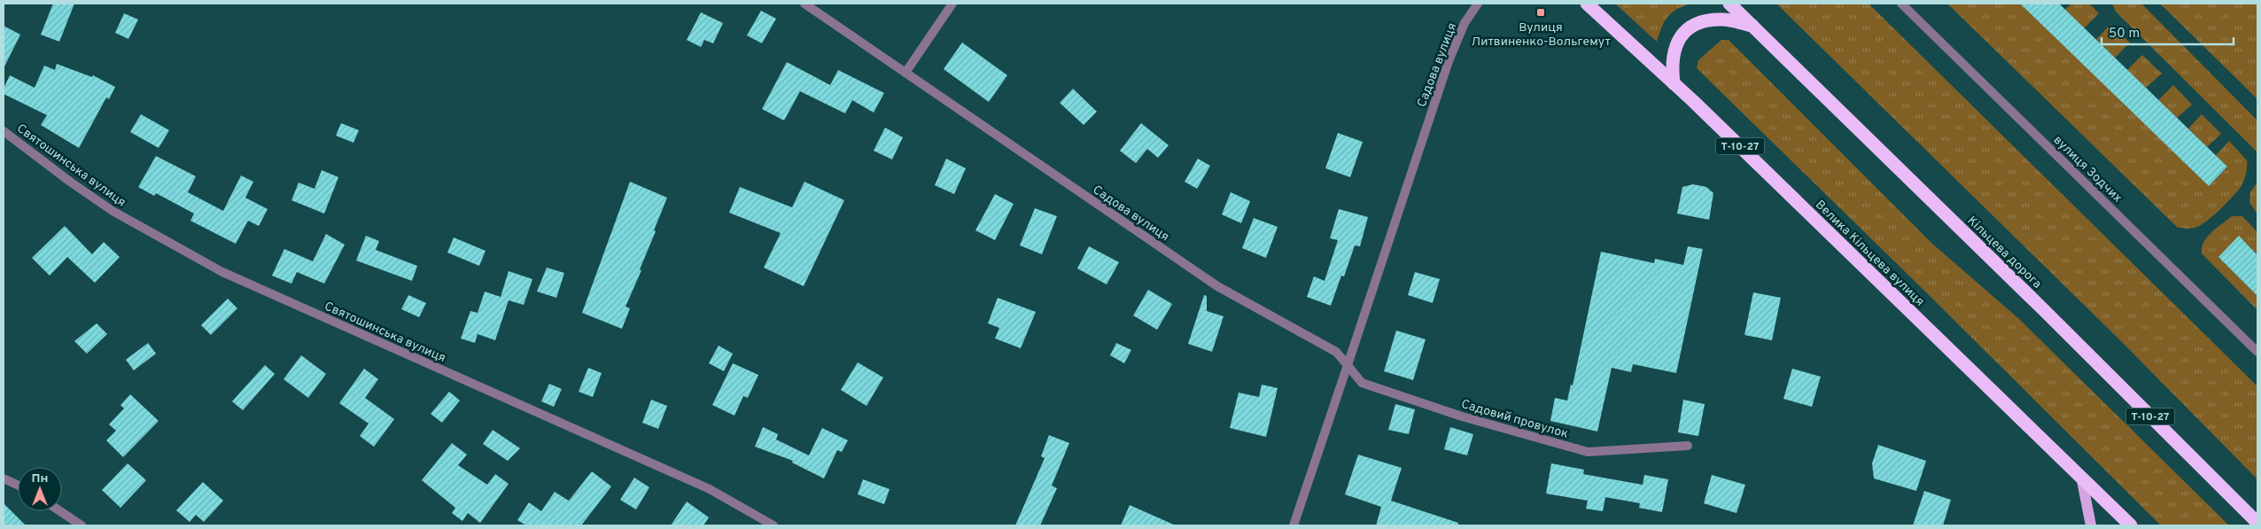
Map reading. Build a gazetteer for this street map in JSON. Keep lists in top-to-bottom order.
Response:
{
  "streets": {
    "highway": ["Т-10-27", "Кільцева дорога", "Велика Кільцева вулиця"],
    "street": [
      "Садова вулиця",
      "Святошинська вулиця",
      "вулиця Зодчих",
      "Садовий провулок"
    ]
  },
  "crossings": [
    ["Садова вулиця", "Садовий провулок"]
  ],
  "places": {
    "transit": ["Вулиця Литвиненко-Вольгемут"]
  },
  "scale_bar": "50 m",
  "north": "top"
}
